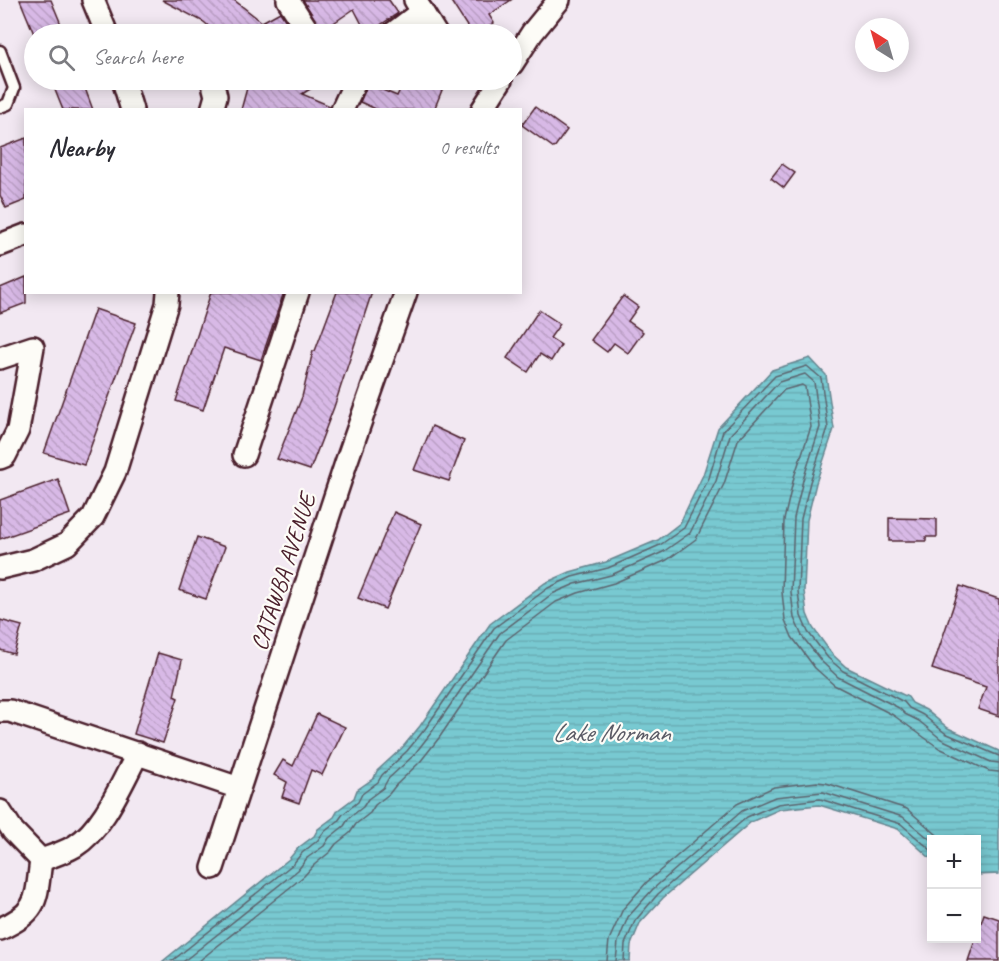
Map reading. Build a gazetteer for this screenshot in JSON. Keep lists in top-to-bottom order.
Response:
{
  "streets": {
    "street": ["CATAWBA AVENUE"]
  },
  "water": ["Lake Norman"],
  "north": "top left",
  "page": {
    "search": "Search here",
    "heading": ["Nearby", "0 results"],
    "map_buttons": ["+", "−"]
  }
}
